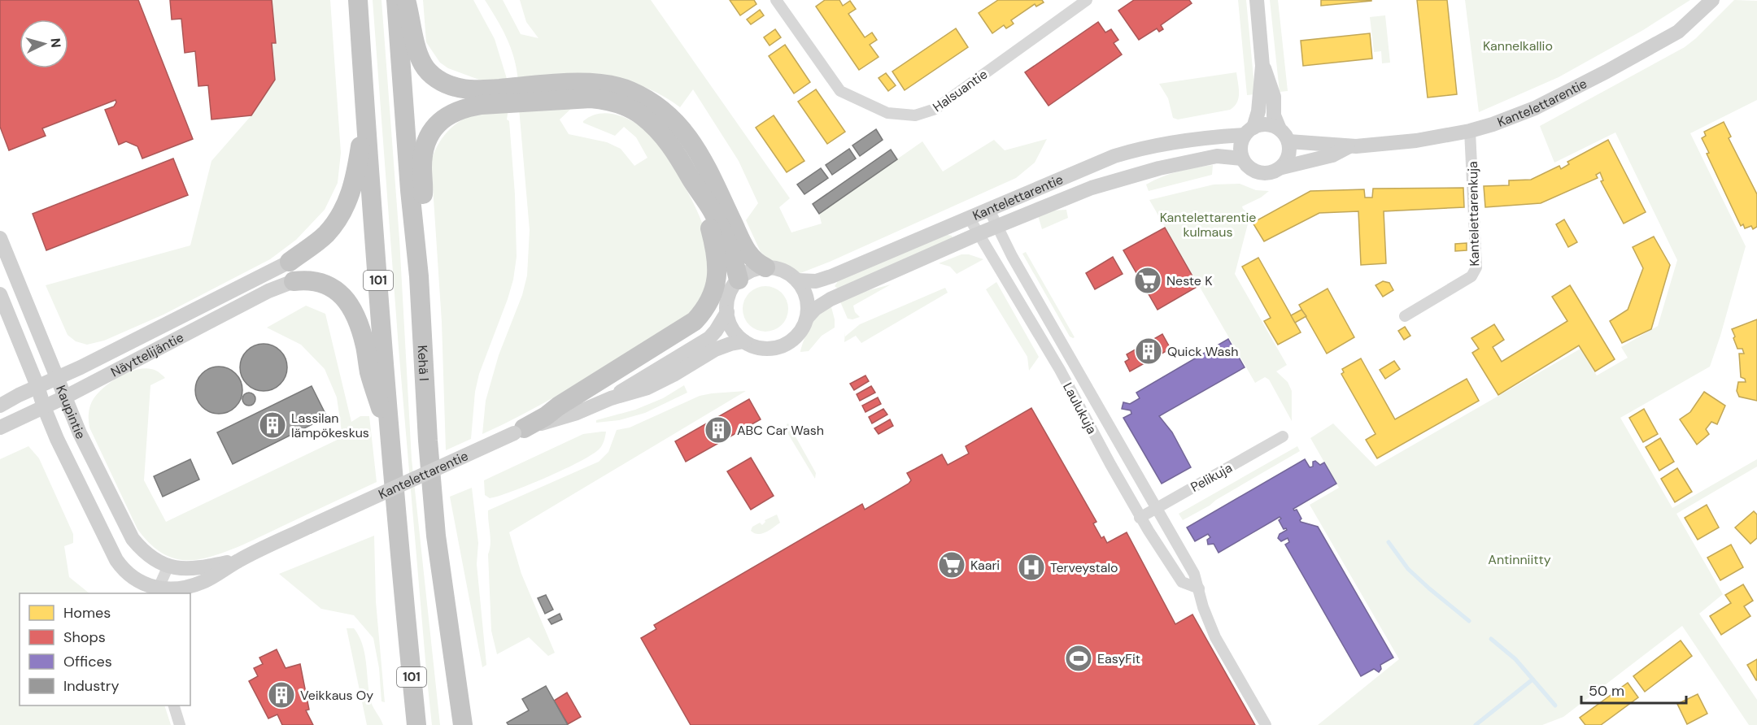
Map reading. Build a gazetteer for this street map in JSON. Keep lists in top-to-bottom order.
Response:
{
  "streets": {
    "highway": ["101", "Kehä I"],
    "main road": ["Kantelettarentie", "Näyttelijäntie", "Kaupintie"],
    "street": [
      "Halsuantie",
      "Kantelettarenkuja",
      "Laulukuja",
      "Pelikuja"
    ]
  },
  "crossings": [
    ["Kantelettarentie", "Kantelettarenkuja"],
    ["Kantelettarentie", "Laulukuja"],
    ["Kantelettarentie", "Kaupintie"],
    ["Näyttelijäntie", "Kaupintie"],
    ["Laulukuja", "Pelikuja"]
  ],
  "parks": ["Kannelkallio", "Kantelettarentie kulmaus", "Antinniitty"],
  "places": {
    "supermarket": ["Neste K", "Kaari"],
    "building": [
      "Quick Wash",
      "Lassilan lämpökeskus",
      "ABC Car Wash",
      "Veikkaus Oy"
    ],
    "hospital": ["Terveystalo"],
    "sports": ["EasyFit"]
  },
  "legend": [
    "Homes",
    "Shops",
    "Offices",
    "Industry"
  ],
  "scale_bar": "50 m",
  "north": "right"
}
